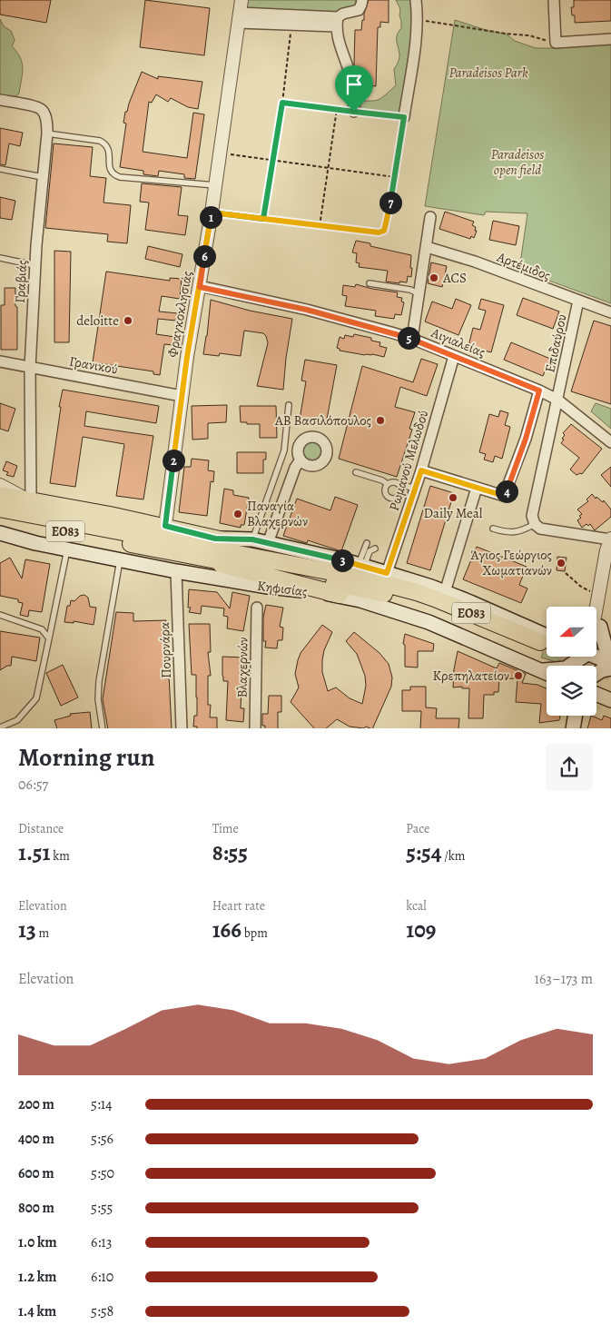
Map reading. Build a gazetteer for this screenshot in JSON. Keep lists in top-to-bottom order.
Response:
{
  "streets": {
    "main road": ["ΕΟ83", "Κηφισίας"],
    "street": [
      "Αρτέμιδος",
      "Γραβιάς",
      "Φραγκοκλησιάς",
      "Αιγιαλείας",
      "Επιδαύρου",
      "Γρανικού",
      "Ρωμανού Μελωδού",
      "Πουρνάρα",
      "Βλαχερνών"
    ]
  },
  "crossings": [
    ["Αρτέμιδος", "Επιδαύρου"],
    ["Γραβιάς", "Γρανικού"],
    ["Φραγκοκλησιάς", "Αιγιαλείας"],
    ["Φραγκοκλησιάς", "Γρανικού"],
    ["Αιγιαλείας", "Επιδαύρου"],
    ["Αιγιαλείας", "Ρωμανού Μελωδού"],
    ["Ρωμανού Μελωδού", "Κηφισίας"],
    ["Κηφισίας", "Πουρνάρα"]
  ],
  "parks": ["Paradeisos Park", "Paradeisos open field"],
  "places": [
    "ACS",
    "deloitte",
    "ΑΒ Βασιλόπουλος",
    "Daily Meal",
    "Παναγία Βλαχερνών",
    "Άγιος Γεώργιος Χωματιανών",
    "Κρεπηλατείον"
  ],
  "north": "left",
  "page": {
    "pins": [
      "7",
      "1",
      "6",
      "5",
      "2",
      "4",
      "3"
    ],
    "heading": ["Morning run", "06:57"],
    "stats": [
      ["Distance", "1.51 km"],
      ["Time", "8:55"],
      ["Pace", "5:54 /km"],
      ["Elevation", "13 m"],
      ["Heart rate", "166 bpm"],
      ["kcal", "109"]
    ],
    "chart": ["Elevation", "163–173 m"],
    "list": [
      {
        "name": "200 m",
        "note": "5:14"
      },
      {
        "name": "400 m",
        "note": "5:56"
      },
      {
        "name": "600 m",
        "note": "5:50"
      },
      {
        "name": "800 m",
        "note": "5:55"
      },
      {
        "name": "1.0 km",
        "note": "6:13"
      },
      {
        "name": "1.2 km",
        "note": "6:10"
      },
      {
        "name": "1.4 km",
        "note": "5:58"
      }
    ]
  }
}
